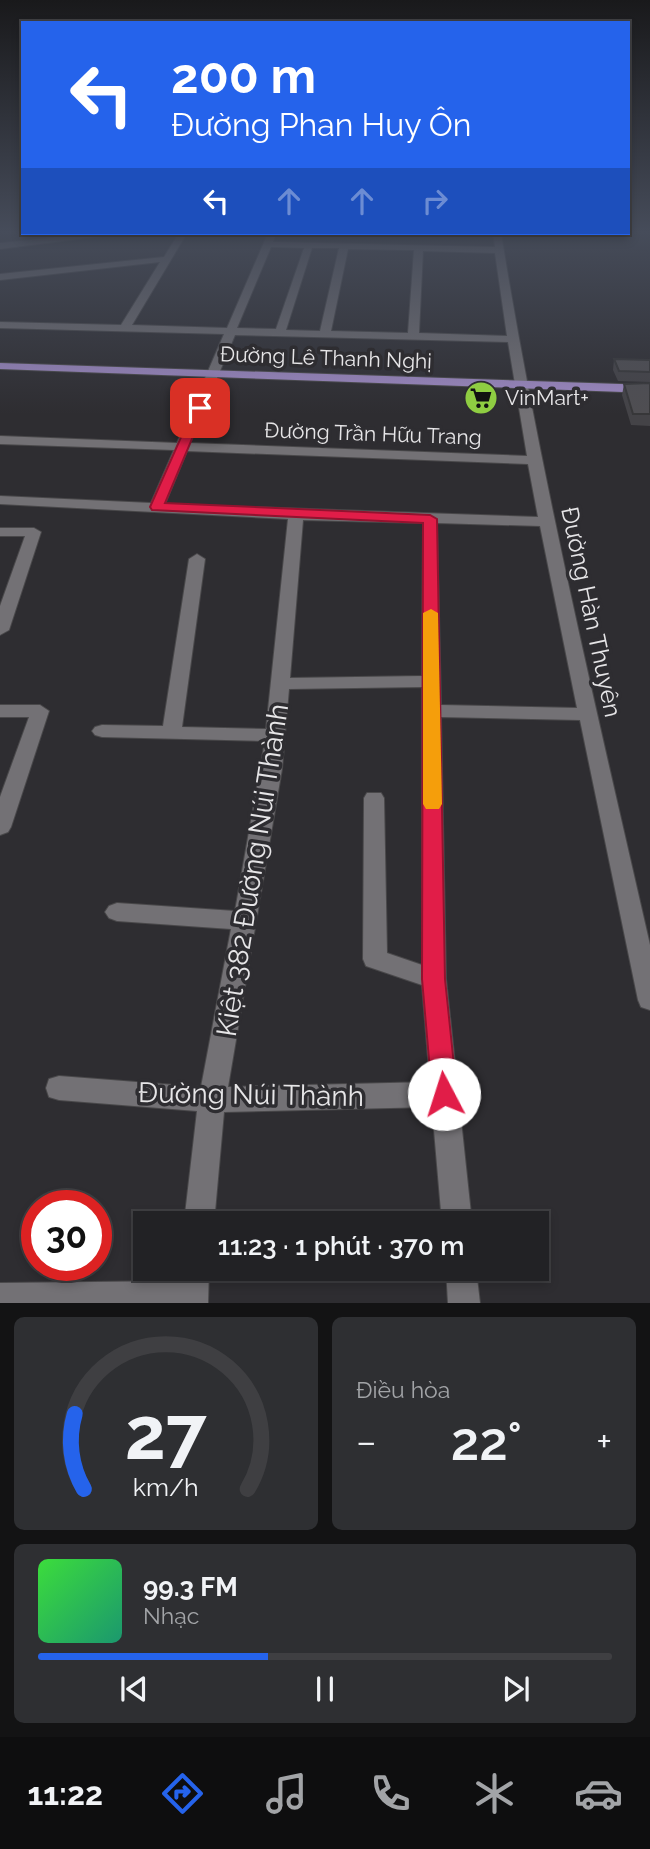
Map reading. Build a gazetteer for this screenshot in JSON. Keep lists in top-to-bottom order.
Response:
{
  "streets": {
    "main road": ["Đường Lê Thanh Nghị"],
    "street": [
      "Đường Trần Hữu Trang",
      "Đường Hàn Thuyên",
      "Kiệt 382 Đường Núi Thành",
      "Đường Núi Thành"
    ]
  },
  "crossings": [
    ["Đường Lê Thanh Nghị", "Đường Hàn Thuyên"],
    ["Đường Trần Hữu Trang", "Đường Hàn Thuyên"],
    ["Kiệt 382 Đường Núi Thành", "Đường Núi Thành"]
  ],
  "places": {
    "supermarket": ["VinMart+"]
  },
  "page": {
    "turn": ["200 m", "Đường Phan Huy Ôn"],
    "limit": "30",
    "trip": "11:23 · 1 phút · 370 m",
    "tile": "Điều hòa",
    "heat": ["−", "22°", "+"],
    "song": ["99.3 FM", "Nhạc"],
    "tabs": "11:22",
    "gauge": ["27", "km/h"]
  }
}
